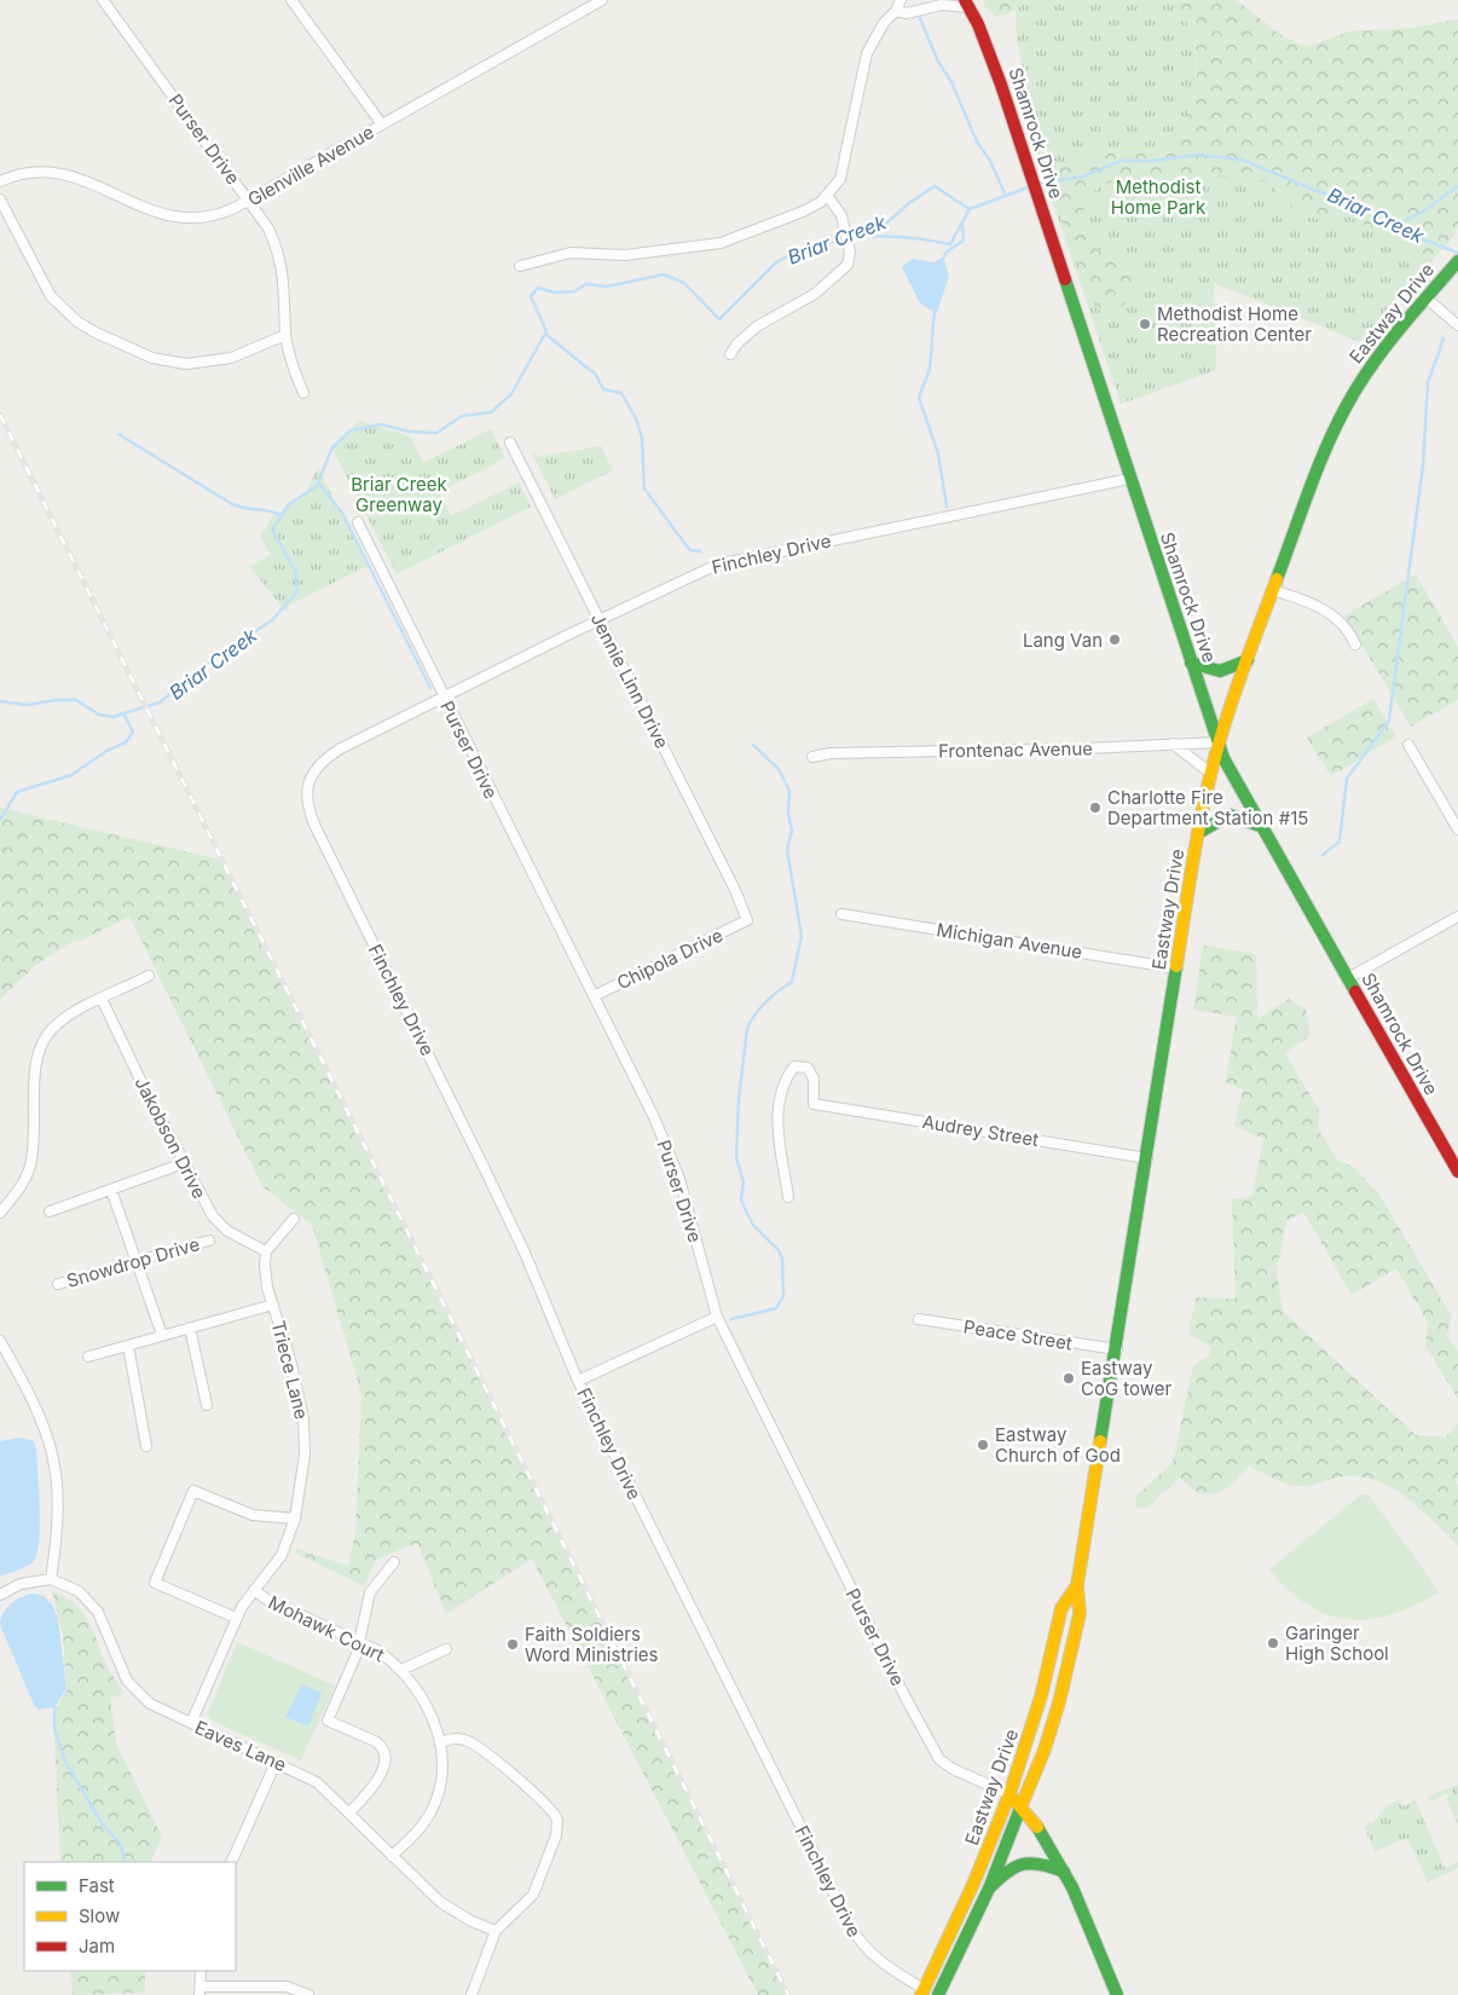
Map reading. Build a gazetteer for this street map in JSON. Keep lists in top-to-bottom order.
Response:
{
  "streets": {
    "main road": ["Shamrock Drive", "Eastway Drive"],
    "street": [
      "Purser Drive",
      "Glenville Avenue",
      "Finchley Drive",
      "Jennie Linn Drive",
      "Frontenac Avenue",
      "Michigan Avenue",
      "Chipola Drive",
      "Audrey Street",
      "Jakobson Drive",
      "Snowdrop Drive",
      "Peace Street",
      "Triece Lane",
      "Mohawk Court",
      "Eaves Lane"
    ]
  },
  "crossings": [
    ["Shamrock Drive", "Eastway Drive"],
    ["Shamrock Drive", "Finchley Drive"],
    ["Shamrock Drive", "Frontenac Avenue"],
    ["Purser Drive", "Glenville Avenue"],
    ["Purser Drive", "Eastway Drive"],
    ["Purser Drive", "Finchley Drive"],
    ["Purser Drive", "Chipola Drive"],
    ["Eastway Drive", "Finchley Drive"],
    ["Eastway Drive", "Frontenac Avenue"],
    ["Eastway Drive", "Michigan Avenue"],
    ["Eastway Drive", "Audrey Street"],
    ["Eastway Drive", "Peace Street"],
    ["Finchley Drive", "Jennie Linn Drive"],
    ["Jennie Linn Drive", "Chipola Drive"],
    ["Jakobson Drive", "Triece Lane"],
    ["Triece Lane", "Mohawk Court"],
    ["Triece Lane", "Eaves Lane"],
    ["Mohawk Court", "Eaves Lane"]
  ],
  "water": ["Briar Creek"],
  "parks": ["Methodist Home Park", "Briar Creek Greenway"],
  "places": [
    "Methodist Home Recreation Center",
    "Lang Van",
    "Charlotte Fire Department Station #15",
    "Eastway CoG tower",
    "Eastway Church of God",
    "Garinger High School",
    "Faith Soldiers Word Ministries"
  ],
  "legend": ["Fast", "Slow", "Jam"]
}
